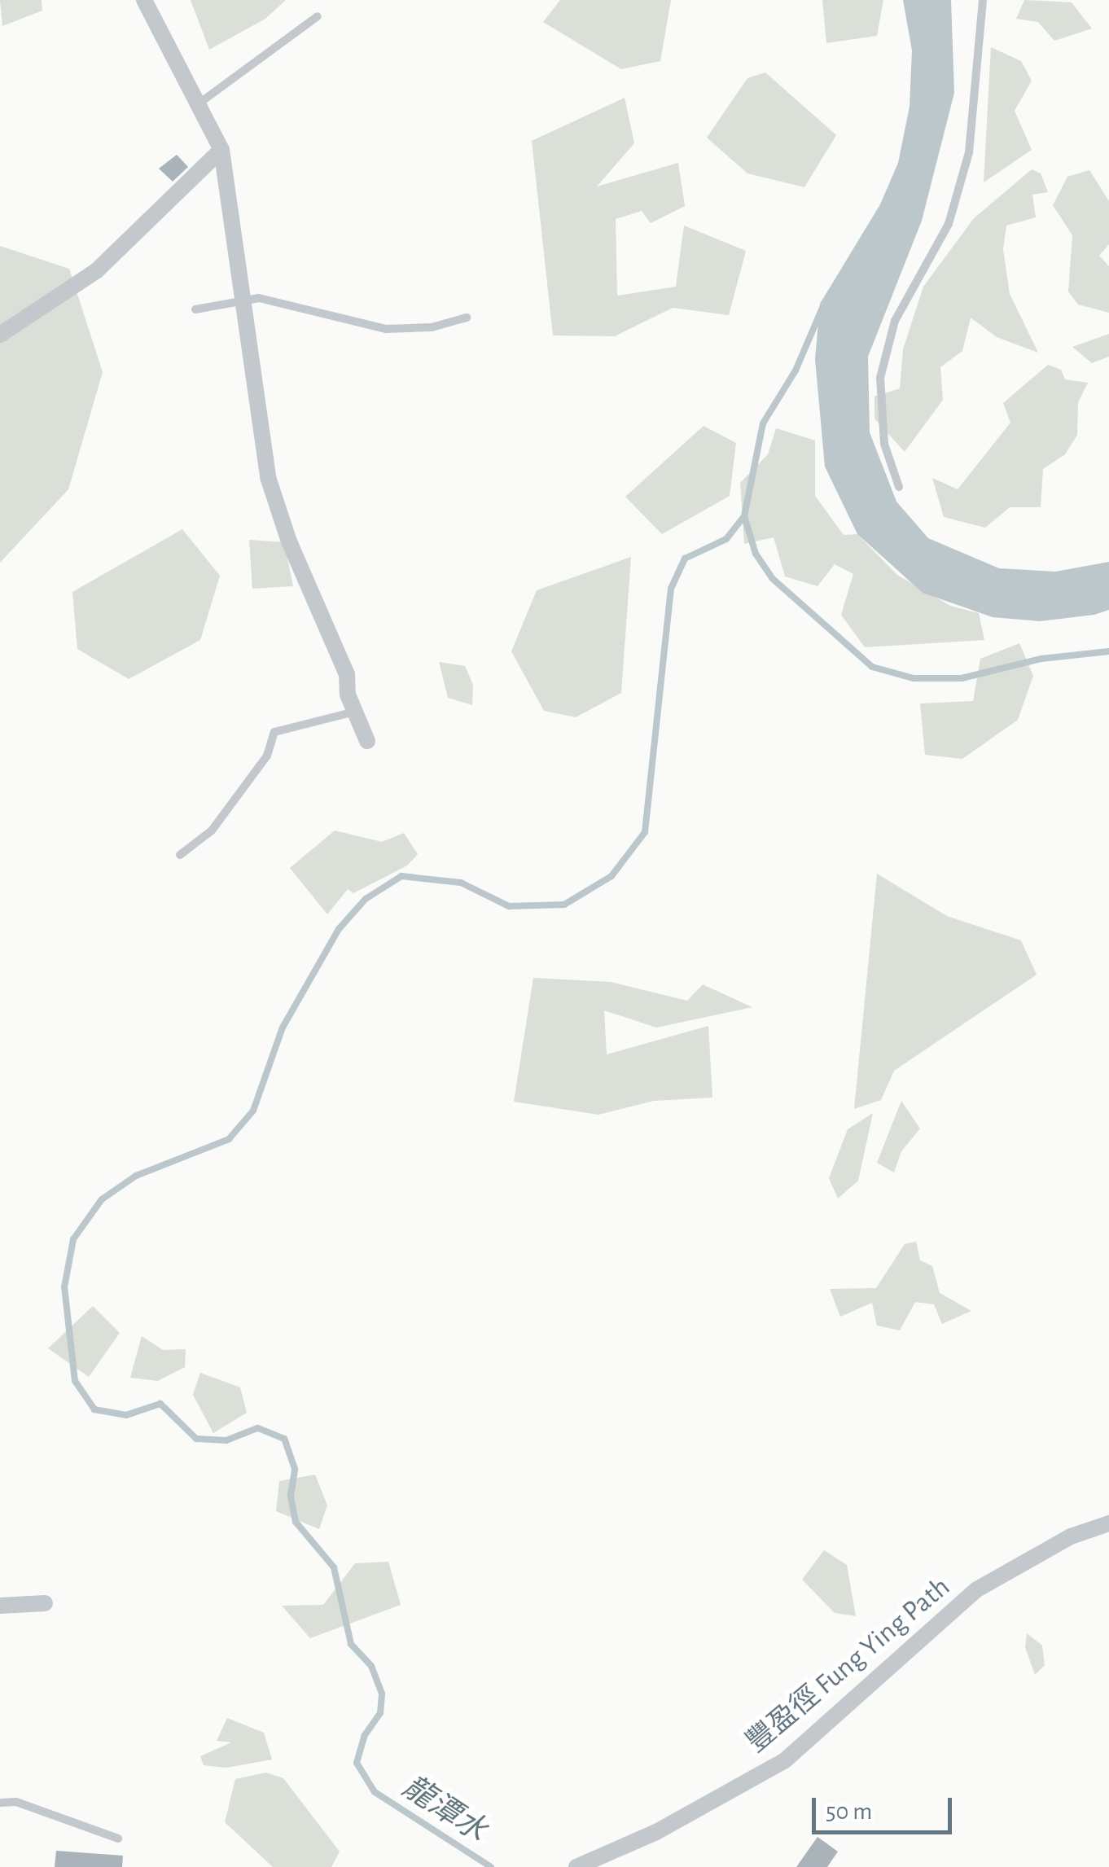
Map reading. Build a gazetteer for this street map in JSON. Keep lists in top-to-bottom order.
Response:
{
  "streets": {
    "street": ["豐盈徑 Fung Ying Path"]
  },
  "water": ["龍潭水"],
  "scale_bar": "50 m"
}
